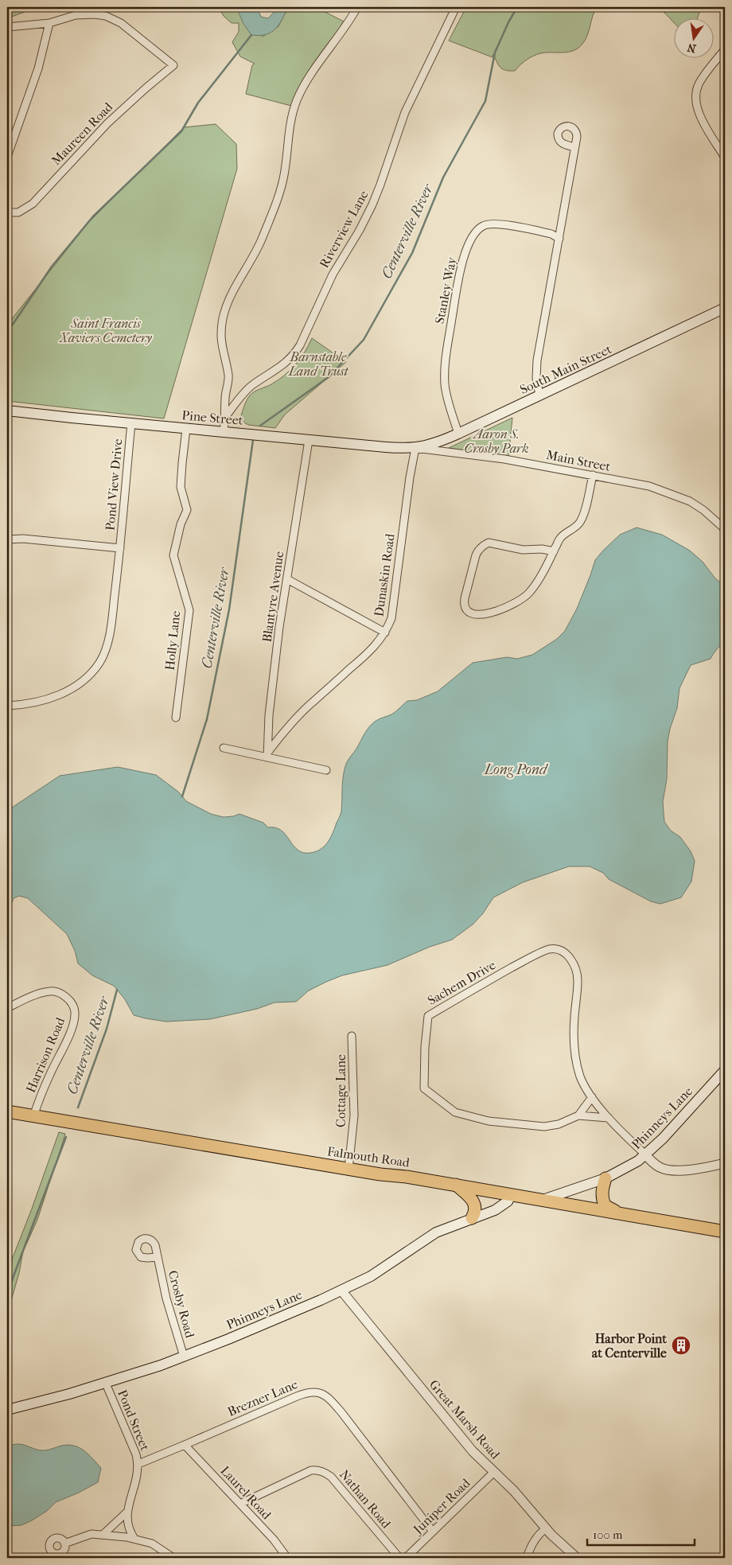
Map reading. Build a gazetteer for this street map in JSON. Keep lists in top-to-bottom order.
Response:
{
  "streets": {
    "main road": [
      "South Main Street",
      "Pine Street",
      "Phinneys Lane",
      "Falmouth Road"
    ],
    "street": [
      "Maureen Road",
      "Riverview Lane",
      "Stanley Way",
      "Main Street",
      "Pond View Drive",
      "Dunaskin Road",
      "Blantyre Avenue",
      "Holly Lane",
      "Sachem Drive",
      "Harrison Road",
      "Cottage Lane",
      "Crosby Road",
      "Brezner Lane",
      "Great Marsh Road",
      "Pond Street",
      "Laurel Road",
      "Nathan Road",
      "Juniper Road"
    ]
  },
  "crossings": [
    ["Stanley Way", "South Main Street"],
    ["South Main Street", "Pine Street"],
    ["South Main Street", "Main Street"],
    ["South Main Street", "Dunaskin Road"],
    ["Pine Street", "Main Street"],
    ["Pine Street", "Pond View Drive"],
    ["Pine Street", "Dunaskin Road"],
    ["Pine Street", "Blantyre Avenue"],
    ["Pine Street", "Holly Lane"],
    ["Main Street", "Dunaskin Road"],
    ["Dunaskin Road", "Blantyre Avenue"],
    ["Sachem Drive", "Phinneys Lane"],
    ["Harrison Road", "Falmouth Road"],
    ["Cottage Lane", "Falmouth Road"],
    ["Phinneys Lane", "Falmouth Road"],
    ["Phinneys Lane", "Crosby Road"],
    ["Phinneys Lane", "Great Marsh Road"],
    ["Phinneys Lane", "Pond Street"],
    ["Brezner Lane", "Pond Street"],
    ["Brezner Lane", "Laurel Road"],
    ["Brezner Lane", "Juniper Road"],
    ["Great Marsh Road", "Juniper Road"],
    ["Laurel Road", "Nathan Road"]
  ],
  "water": ["Centerville River", "Long Pond"],
  "parks": ["Saint Francis Xaviers Cemetery", "Barnstable Land Trust", "Aaron S. Crosby Park"],
  "places": {
    "building": ["Harbor Point at Centerville"]
  },
  "scale_bar": "100 m",
  "north": "bottom"
}
